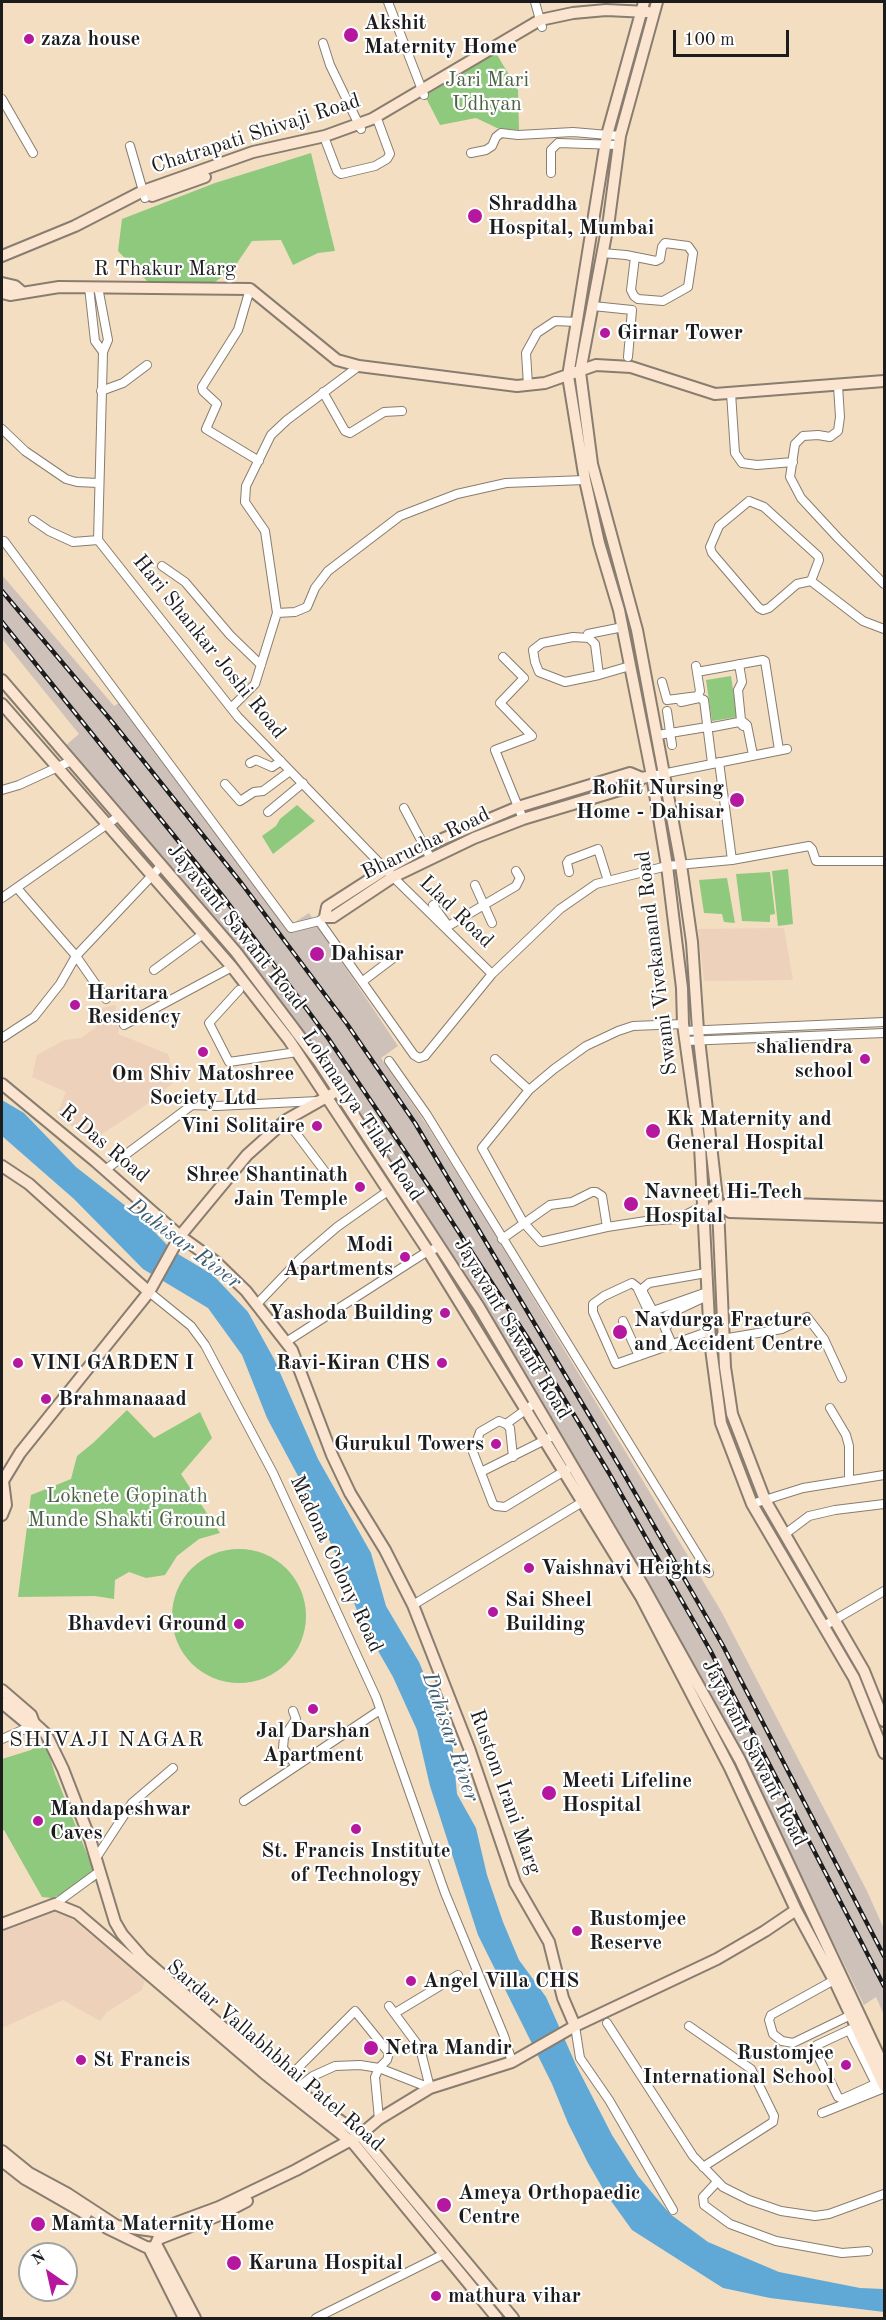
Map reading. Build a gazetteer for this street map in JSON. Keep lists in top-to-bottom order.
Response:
{
  "streets": {
    "street": [
      "Chatrapati Shivaji Road",
      "R Thakur Marg",
      "Hari Shankar Joshi Road",
      "Bharucha Road",
      "Llad Road",
      "Jayavant Sawant Road",
      "Swami Vivekanand Road",
      "Lokmanya Tilak Road",
      "R Das Road",
      "Madona Colony Road",
      "Rustom Irani Marg",
      "Sardar Vallabhbhai Patel Road"
    ]
  },
  "crossings": [
    ["R Thakur Marg", "Swami Vivekanand Road"],
    ["Hari Shankar Joshi Road", "Bharucha Road"],
    ["Hari Shankar Joshi Road", "Llad Road"],
    ["Bharucha Road", "Llad Road"],
    ["Bharucha Road", "Swami Vivekanand Road"],
    ["Jayavant Sawant Road", "Lokmanya Tilak Road"],
    ["R Das Road", "Rustom Irani Marg"]
  ],
  "districts": ["SHIVAJI NAGAR"],
  "water": ["Dahisar River"],
  "parks": ["Jari Mari Udhyan", "Loknete Gopinath Munde Shakti Ground"],
  "places": [
    "Akshit Maternity Home",
    "zaza house",
    "Shraddha Hospital, Mumbai",
    "Girnar Tower",
    "Rohit Nursing Home - Dahisar",
    "Dahisar",
    "Haritara Residency",
    "Om Shiv Matoshree Society Ltd",
    "shaliendra school",
    "Vini Solitaire",
    "Kk Maternity and General Hospital",
    "Shree Shantinath Jain Temple",
    "Navneet Hi-Tech Hospital",
    "Modi Apartments",
    "Yashoda Building",
    "Navdurga Fracture and Accident Centre",
    "VINI GARDEN I",
    "Ravi-Kiran CHS",
    "Brahmanaaad",
    "Gurukul Towers",
    "Vaishnavi Heights",
    "Sai Sheel Building",
    "Bhavdevi Ground",
    "Jal Darshan Apartment",
    "Meeti Lifeline Hospital",
    "Mandapeshwar Caves",
    "St. Francis Institute of Technology",
    "Rustomjee Reserve",
    "Angel Villa CHS",
    "Netra Mandir",
    "St Francis",
    "Rustomjee International School",
    "Ameya Orthopaedic Centre",
    "Mamta Maternity Home",
    "Karuna Hospital",
    "mathura vihar"
  ],
  "scale_bar": "100 m",
  "north": "top left"
}
